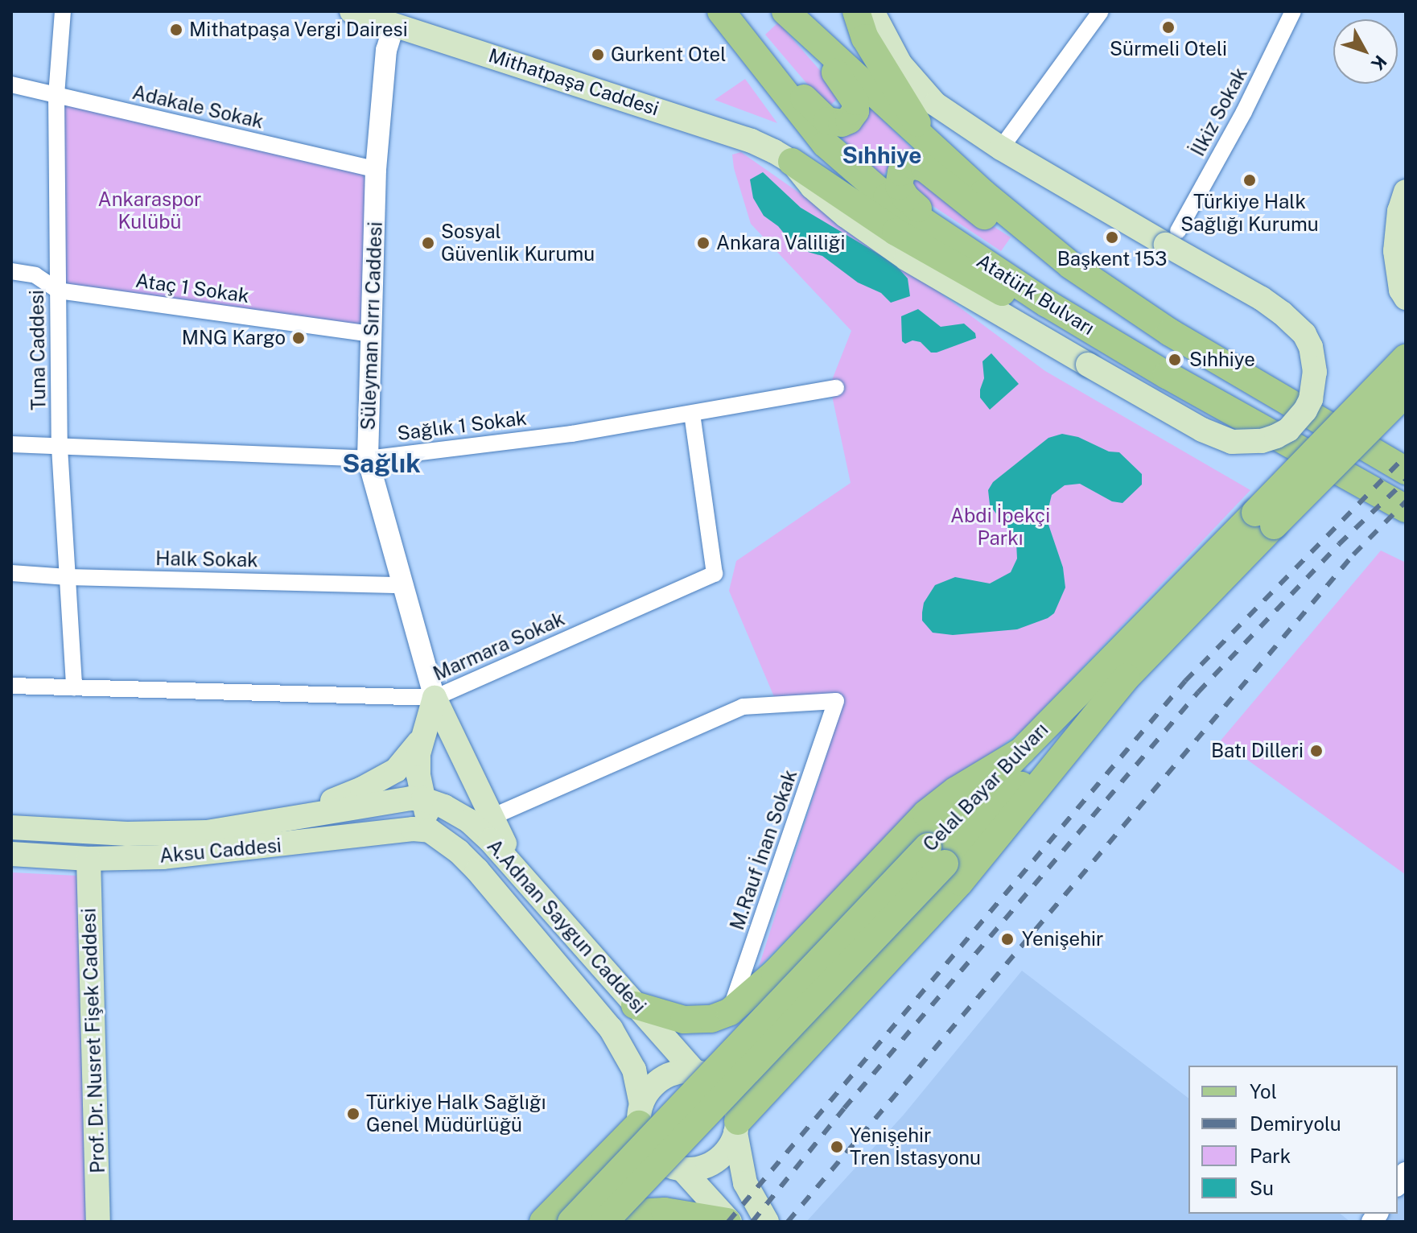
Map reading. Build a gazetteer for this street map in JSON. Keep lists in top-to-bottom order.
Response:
{
  "streets": {
    "main road": [
      "Mithatpaşa Caddesi",
      "Atatürk Bulvarı",
      "Celal Bayar Bulvarı",
      "Aksu Caddesi",
      "A.Adnan Saygun Caddesi",
      "Prof. Dr. Nusret Fişek Caddesi"
    ],
    "street": [
      "Adakale Sokak",
      "İlkiz Sokak",
      "Ataç 1 Sokak",
      "Süleyman Sırrı Caddesi",
      "Tuna Caddesi",
      "Sağlık 1 Sokak",
      "Halk Sokak",
      "Marmara Sokak",
      "M.Rauf İnan Sokak"
    ]
  },
  "crossings": [
    ["Mithatpaşa Caddesi", "Süleyman Sırrı Caddesi"],
    ["Adakale Sokak", "Süleyman Sırrı Caddesi"],
    ["Adakale Sokak", "Tuna Caddesi"],
    ["Ataç 1 Sokak", "Süleyman Sırrı Caddesi"],
    ["Ataç 1 Sokak", "Tuna Caddesi"],
    ["Süleyman Sırrı Caddesi", "Sağlık 1 Sokak"],
    ["Süleyman Sırrı Caddesi", "Halk Sokak"],
    ["Süleyman Sırrı Caddesi", "Marmara Sokak"],
    ["Tuna Caddesi", "Sağlık 1 Sokak"],
    ["Tuna Caddesi", "Halk Sokak"],
    ["Tuna Caddesi", "Marmara Sokak"],
    ["Sağlık 1 Sokak", "Marmara Sokak"],
    ["Aksu Caddesi", "A.Adnan Saygun Caddesi"],
    ["Aksu Caddesi", "Prof. Dr. Nusret Fişek Caddesi"]
  ],
  "districts": ["Sıhhiye", "Sağlık"],
  "parks": ["Ankaraspor Kulübü", "Abdi İpekçi Parkı"],
  "places": [
    "Sürmeli Oteli",
    "Mithatpaşa Vergi Dairesi",
    "Gurkent Otel",
    "Türkiye Halk Sağlığı Kurumu",
    "Başkent 153",
    "Sosyal Güvenlik Kurumu",
    "Ankara Valiliği",
    "MNG Kargo",
    "Sıhhiye",
    "Batı Dilleri",
    "Yenişehir",
    "Türkiye Halk Sağlığı Genel Müdürlüğü",
    "Yenişehir Tren İstasyonu"
  ],
  "legend": [
    "Yol",
    "Demiryolu",
    "Park",
    "Su"
  ],
  "north": "bottom right"
}
